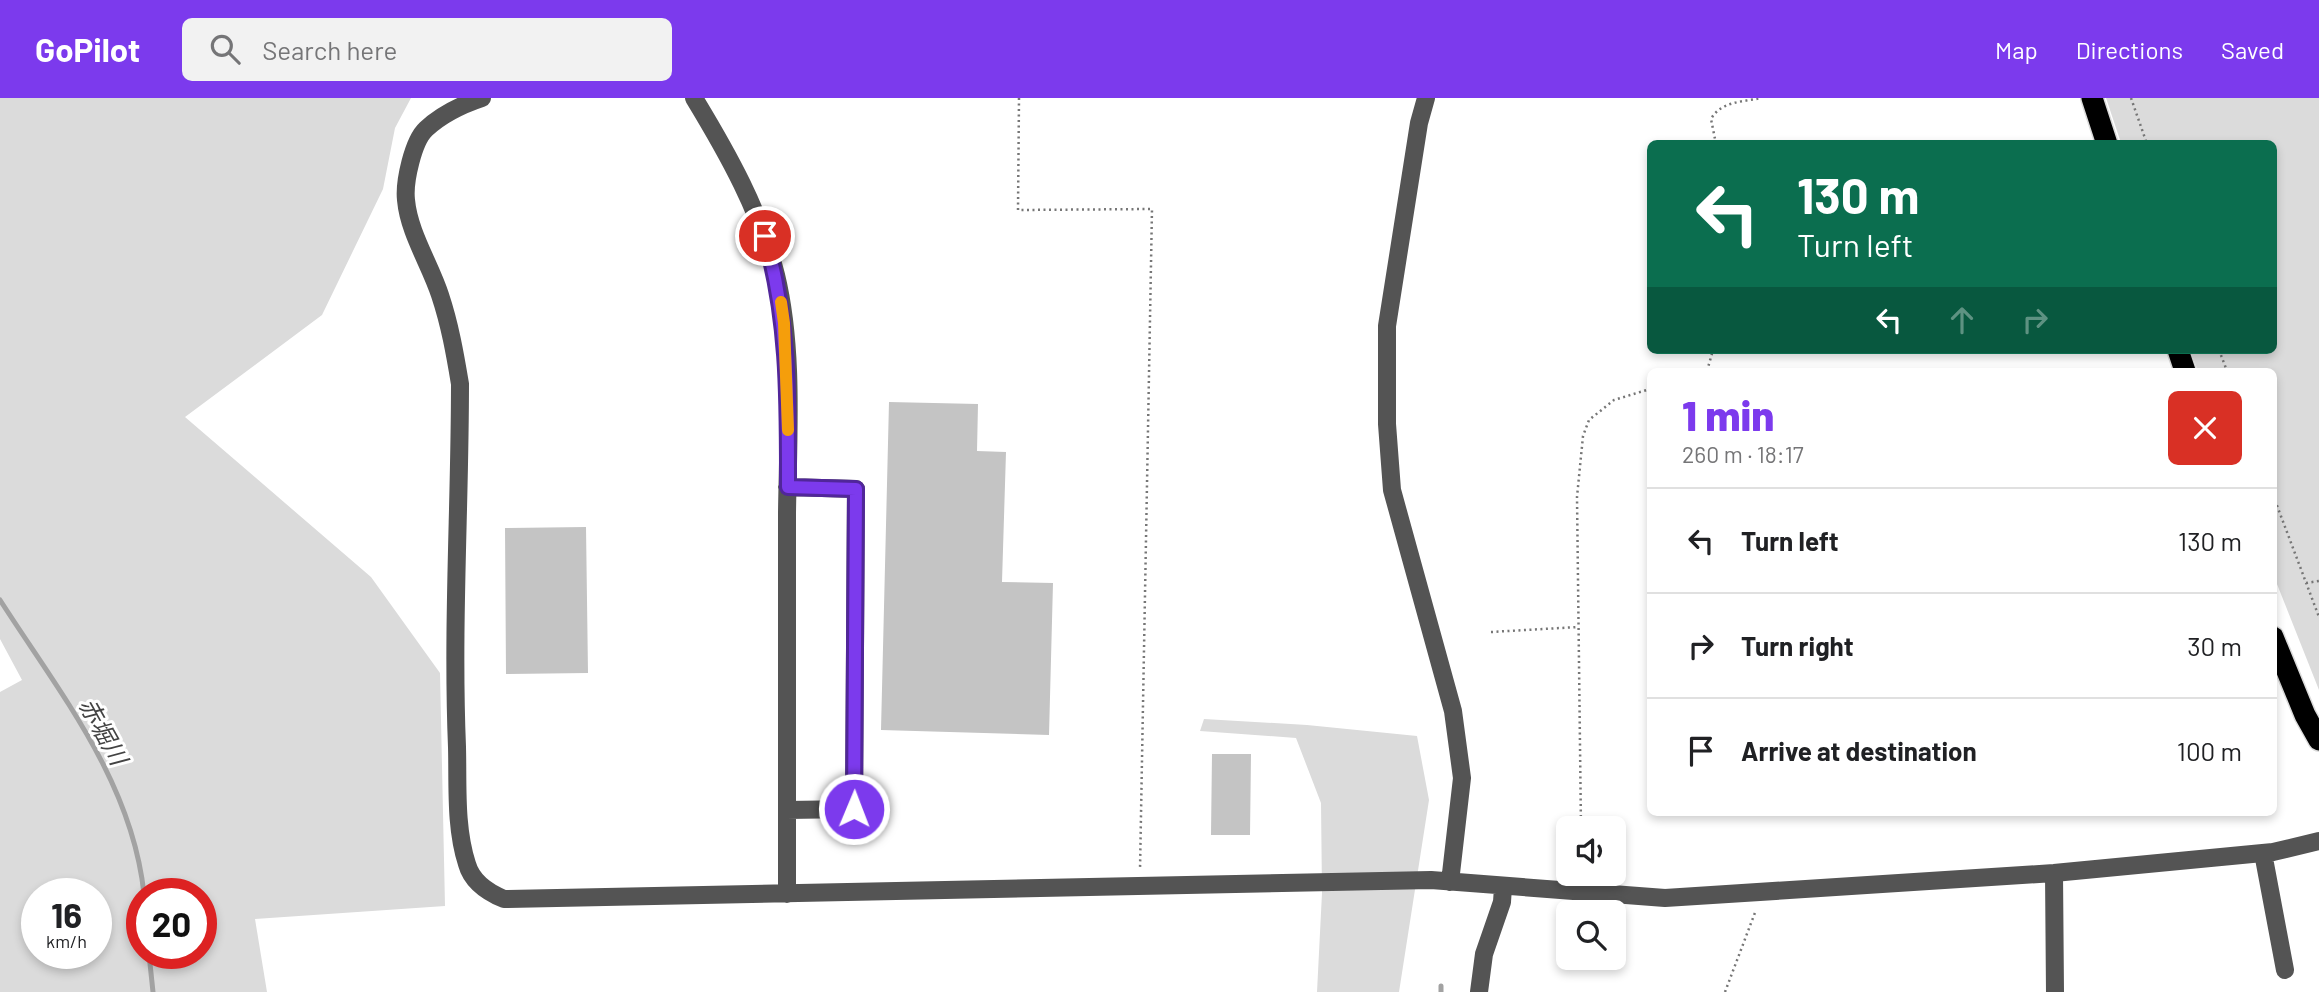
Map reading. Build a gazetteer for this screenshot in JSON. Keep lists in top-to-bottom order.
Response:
{
  "water": ["赤堀川"],
  "page": {
    "header": "GoPilot",
    "search": "Search here",
    "nav": ["Map", "Directions", "Saved"],
    "turn": ["130 m", "Turn left"],
    "heading": ["1 min", "260 m · 18:17"],
    "list": [
      {
        "name": "Turn left",
        "value": "130 m"
      },
      {
        "name": "Turn right",
        "value": "30 m"
      },
      {
        "name": "Arrive at destination",
        "value": "100 m"
      }
    ],
    "speed": "16 km/h",
    "limit": "20"
  }
}
